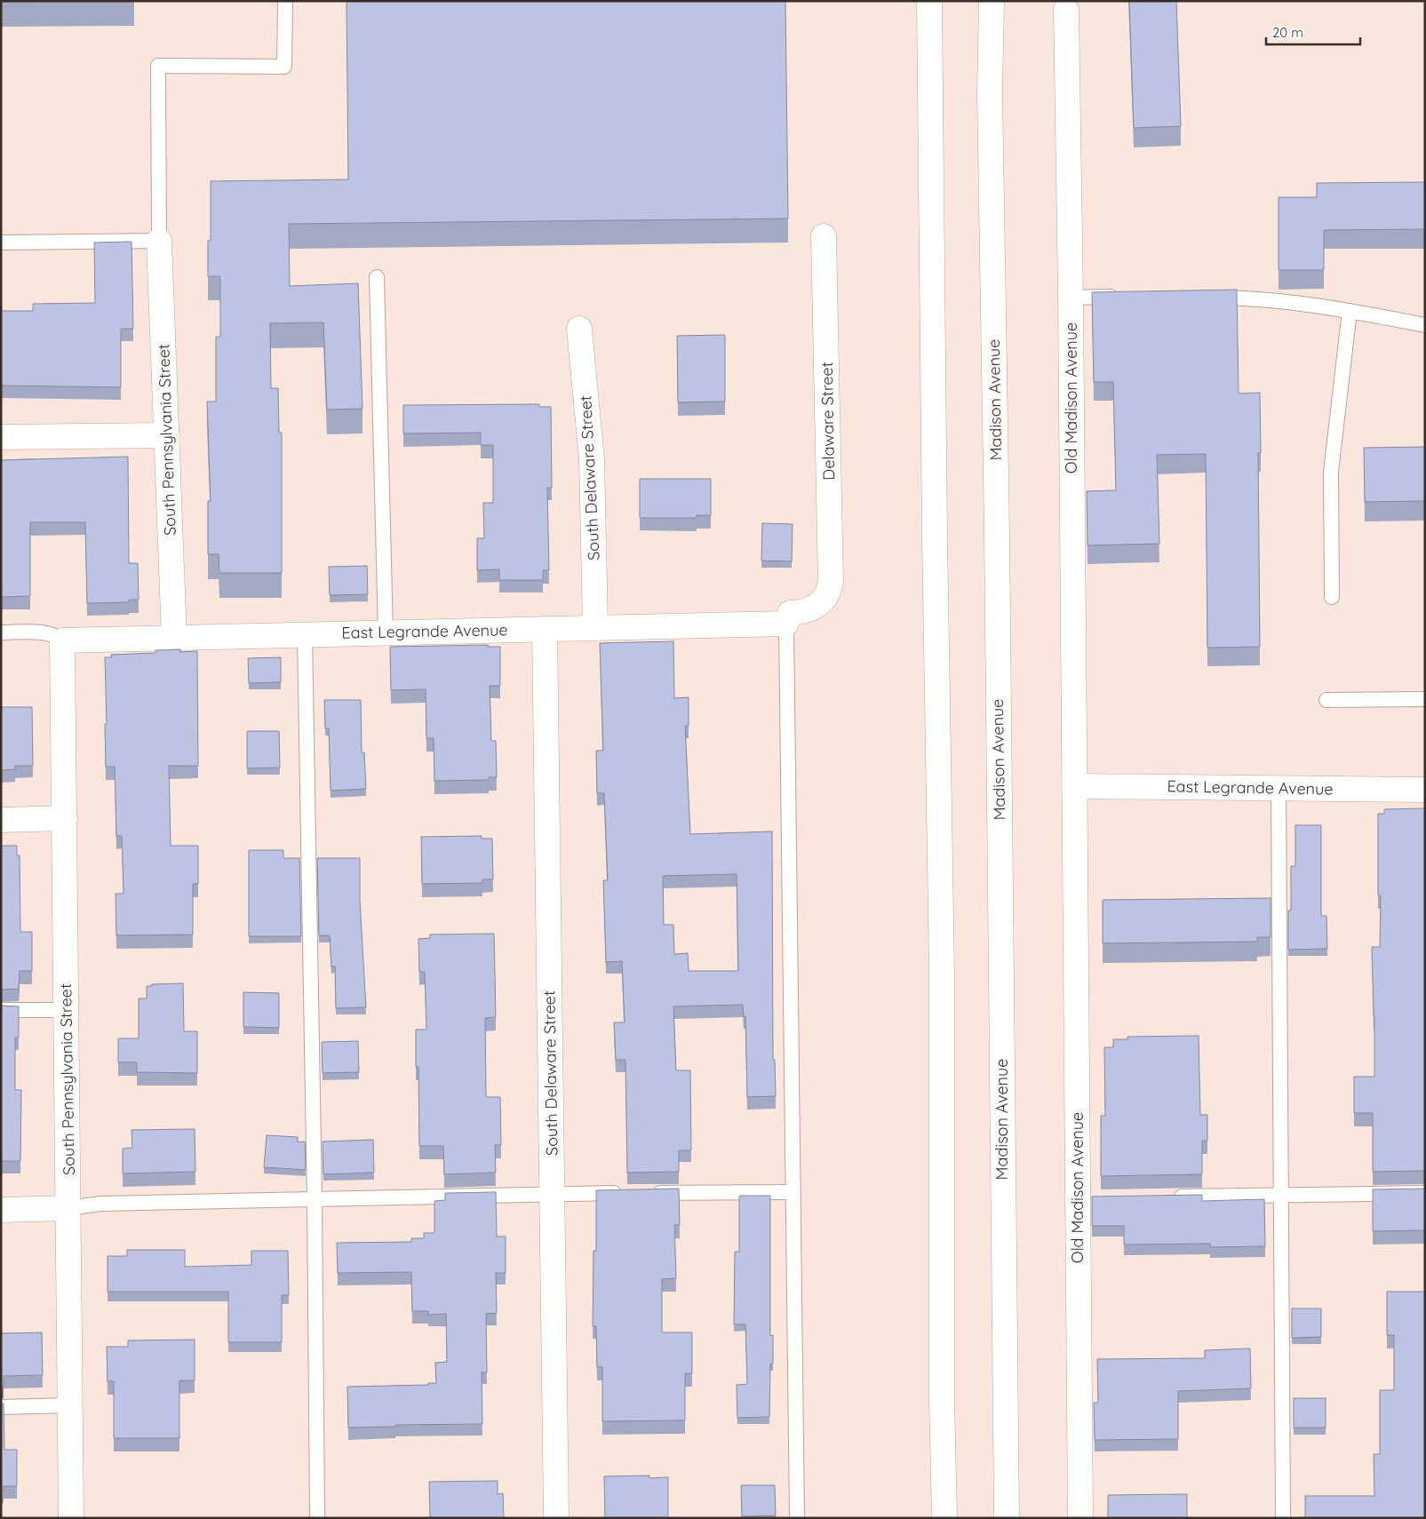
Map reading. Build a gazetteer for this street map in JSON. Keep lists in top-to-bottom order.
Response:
{
  "streets": {
    "street": [
      "Old Madison Avenue",
      "Madison Avenue",
      "Delaware Street",
      "South Pennsylvania Street",
      "South Delaware Street",
      "East Legrande Avenue"
    ]
  },
  "crossings": [
    ["Old Madison Avenue", "East Legrande Avenue"],
    ["Delaware Street", "East Legrande Avenue"],
    ["South Pennsylvania Street", "East Legrande Avenue"],
    ["South Delaware Street", "East Legrande Avenue"]
  ],
  "scale_bar": "20 m"
}
